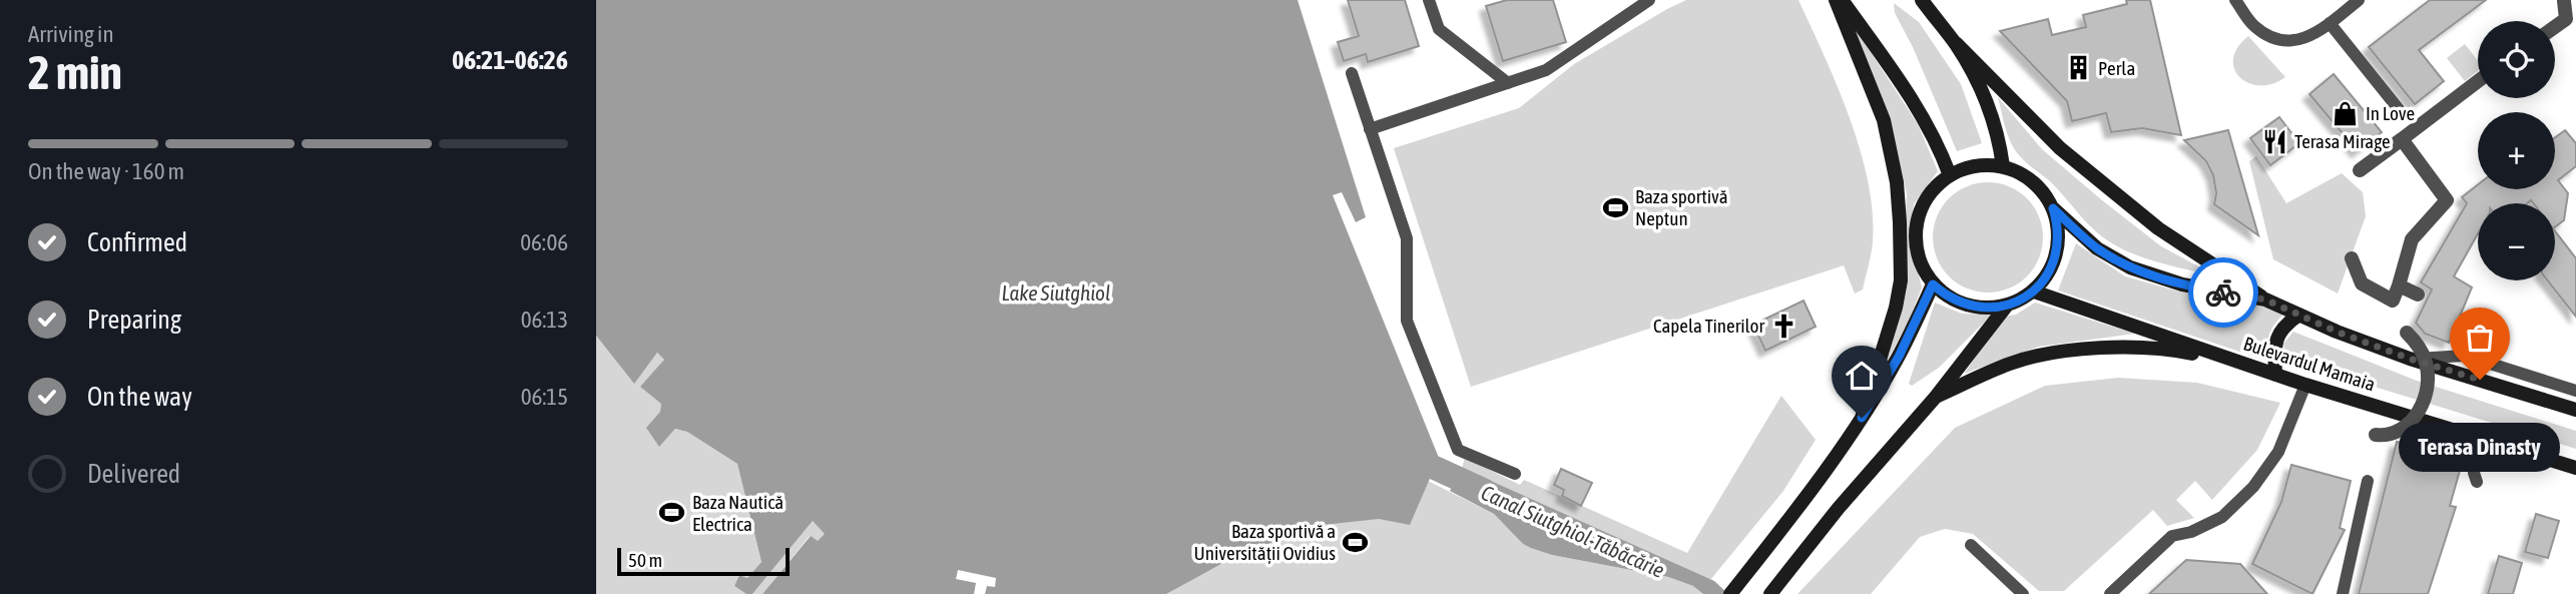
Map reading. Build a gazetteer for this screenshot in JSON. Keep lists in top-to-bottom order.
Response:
{
  "streets": {
    "main road": ["Bulevardul Mamaia"]
  },
  "water": ["Lake Siutghiol", "Canal Siutghiol-Tăbăcărie"],
  "places": {
    "building": ["Perla"],
    "shop": ["In Love"],
    "restaurant": ["Terasa Mirage"],
    "sports": ["Baza sportivă Neptun", "Baza Nautică Electrica", "Baza sportivă a Universității Ovidius"],
    "church": ["Capela Tinerilor"],
    "other": ["Terasa Dinasty"]
  },
  "scale_bar": "50 m",
  "page": {
    "heading": ["2 min", "Arriving in", "06:21–06:26"],
    "map_buttons": ["+", "−"],
    "bar": "On the way · 160 m",
    "list": [
      ["Confirmed", "06:06"],
      ["Preparing", "06:13"],
      ["On the way", "06:15"],
      "Delivered"
    ],
    "bubble": "Terasa Dinasty",
    "scale": "50 m"
  }
}
